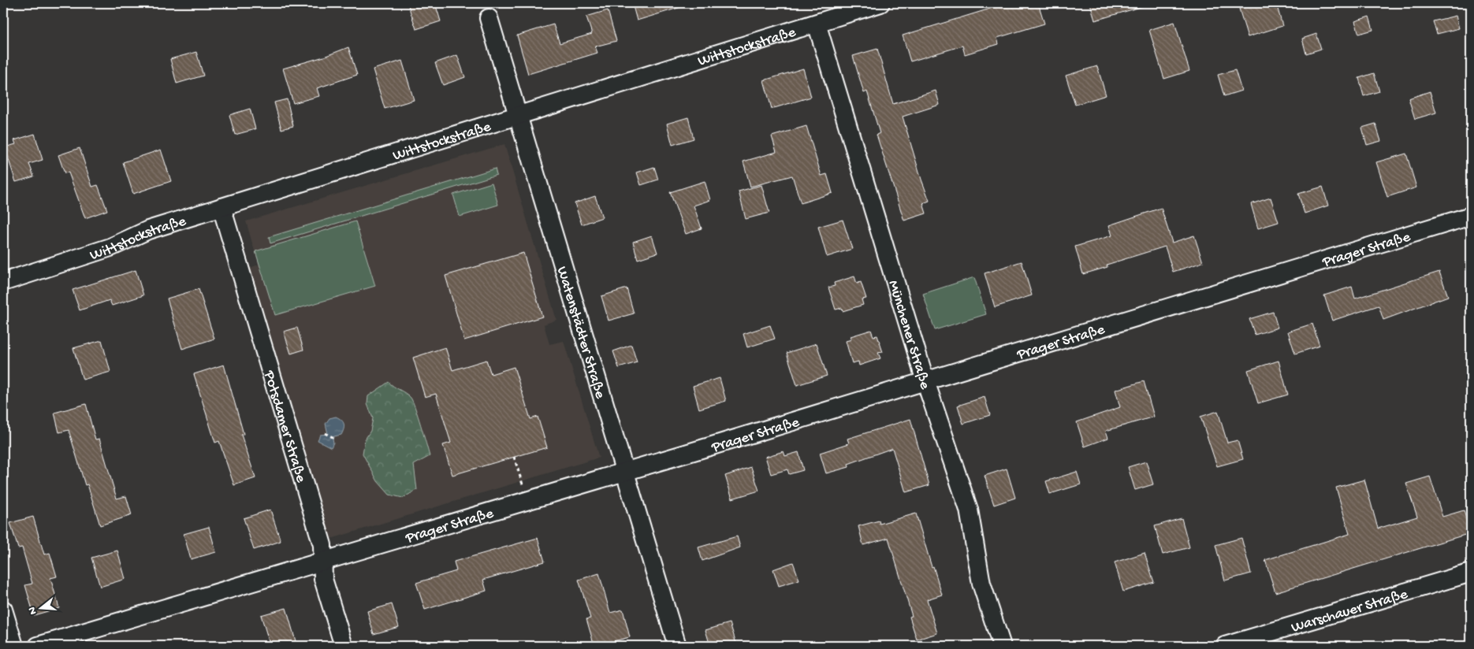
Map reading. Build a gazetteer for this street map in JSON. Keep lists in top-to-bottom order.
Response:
{
  "streets": {
    "street": [
      "Wittstockstraße",
      "Prager Straße",
      "Watenstädter Straße",
      "Münchener Straße",
      "Potsdamer Straße",
      "Warschauer Straße"
    ]
  },
  "crossings": [
    ["Wittstockstraße", "Watenstädter Straße"],
    ["Wittstockstraße", "Münchener Straße"],
    ["Wittstockstraße", "Potsdamer Straße"],
    ["Prager Straße", "Watenstädter Straße"],
    ["Prager Straße", "Münchener Straße"],
    ["Prager Straße", "Potsdamer Straße"]
  ],
  "north": "left"
}
